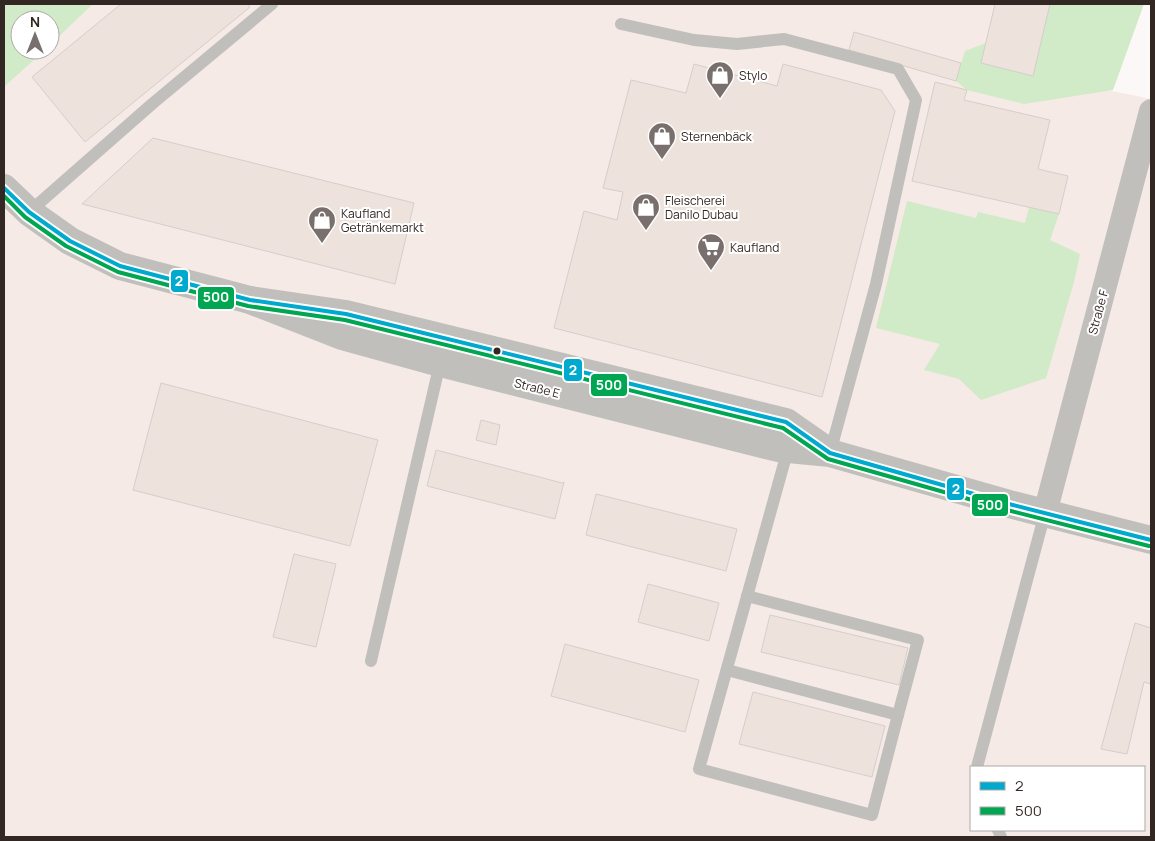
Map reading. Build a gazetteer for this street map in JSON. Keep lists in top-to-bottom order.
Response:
{
  "streets": {
    "street": ["Straße F", "Straße E"]
  },
  "crossings": [
    ["Straße F", "Straße E"]
  ],
  "places": {
    "shop": [
      "Stylo",
      "Sternenbäck",
      "Fleischerei Danilo Dubau",
      "Kaufland Getränkemarkt"
    ],
    "supermarket": ["Kaufland"]
  },
  "lines": ["transit line 2", "transit line 500"],
  "legend": ["2", "500"],
  "north": "top"
}
